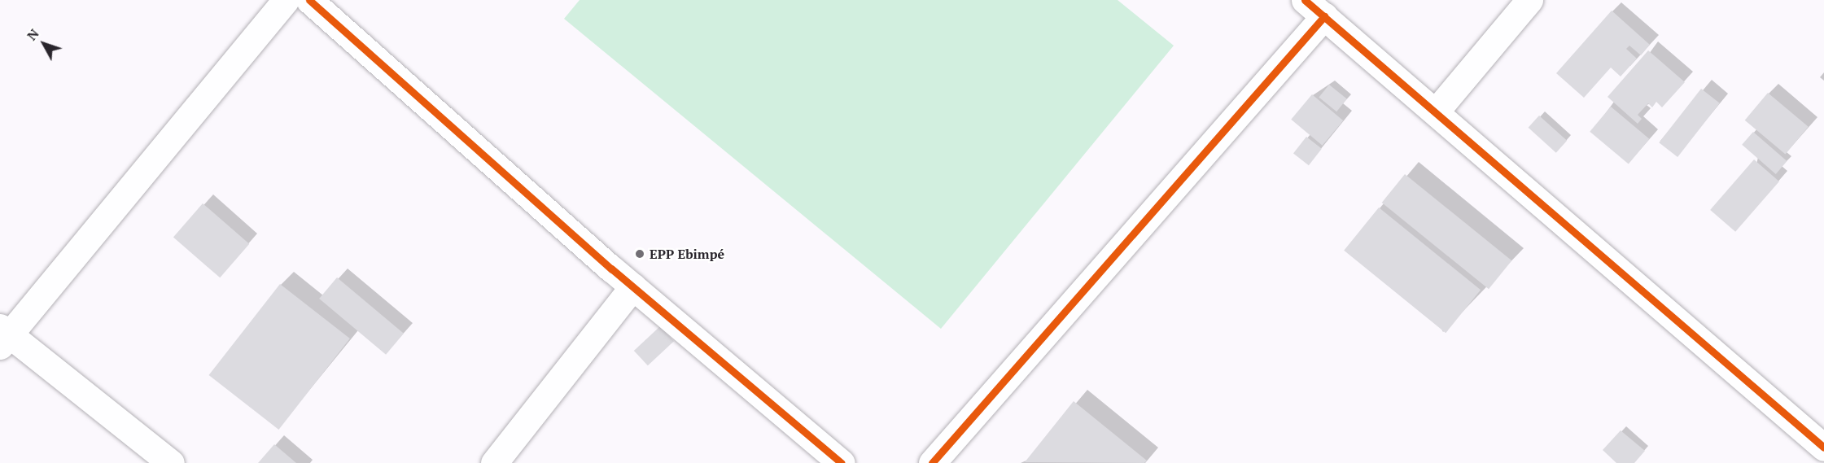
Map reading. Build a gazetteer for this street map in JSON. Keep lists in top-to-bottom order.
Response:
{
  "places": ["EPP Ebimpé"],
  "north": "top left"
}
